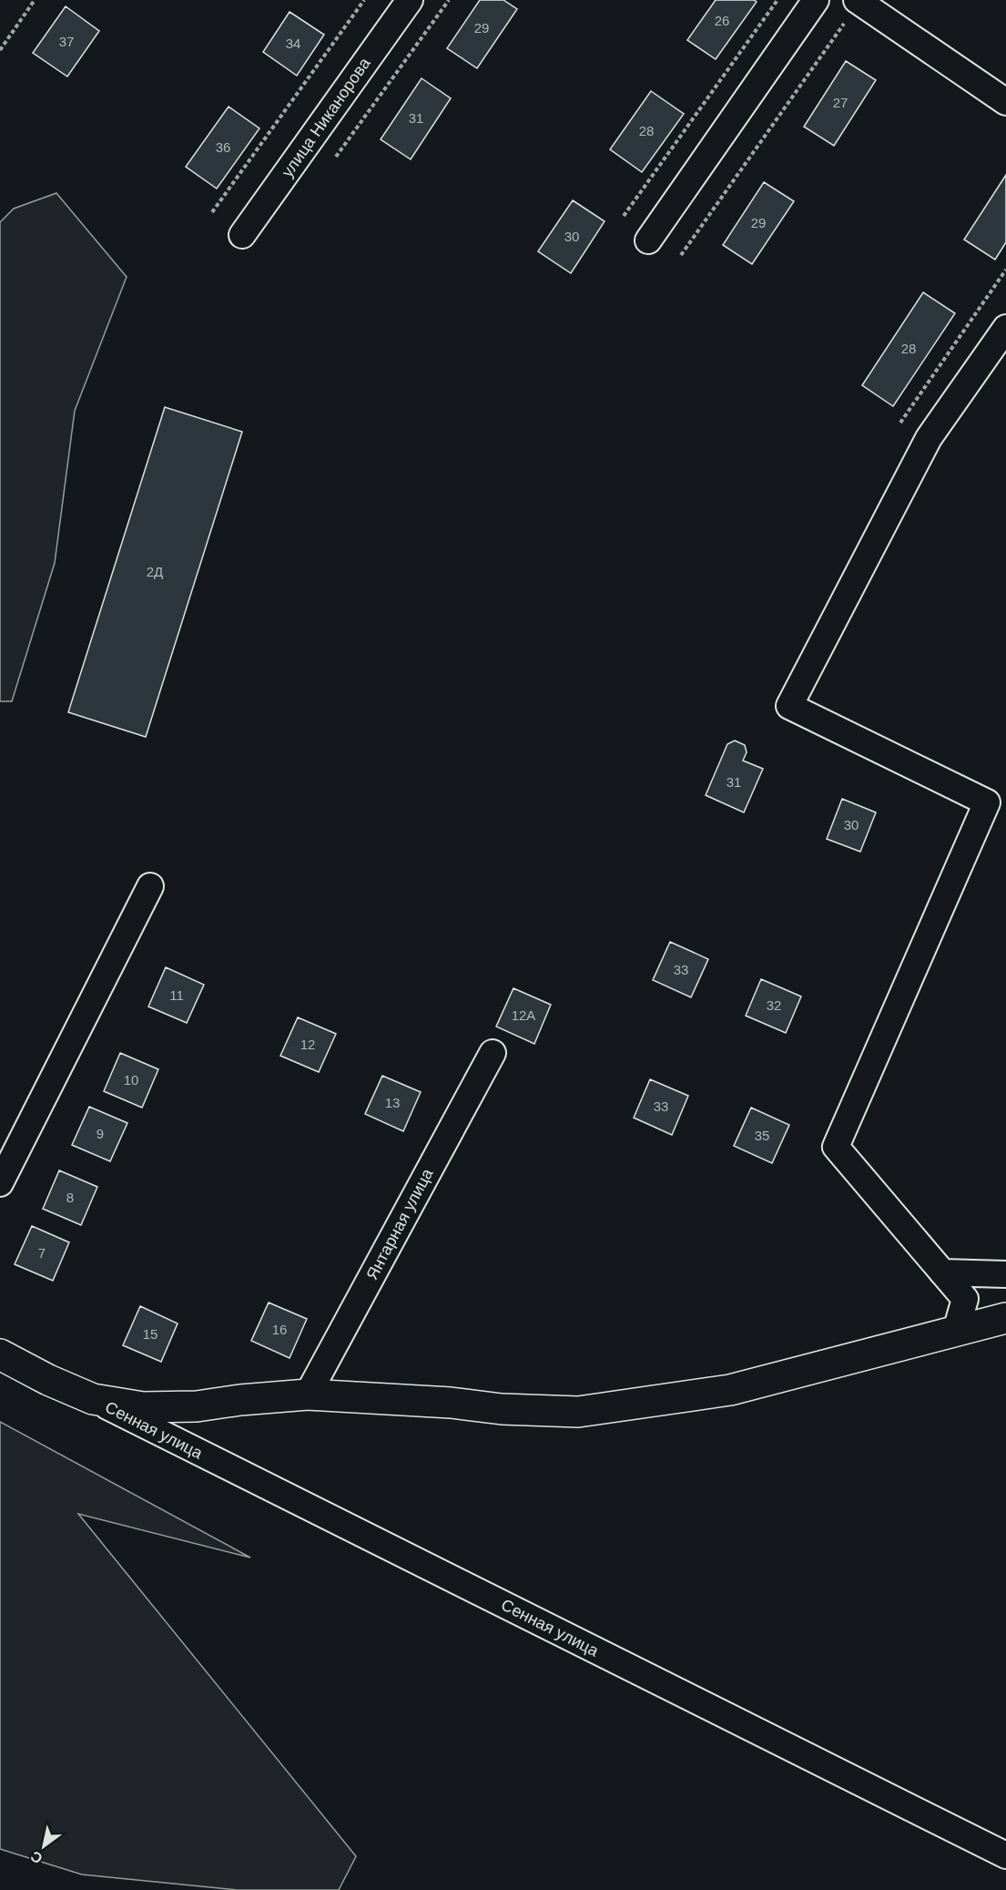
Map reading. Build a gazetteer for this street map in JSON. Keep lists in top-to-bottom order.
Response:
{
  "streets": {
    "street": ["улица Никанорова", "Янтарная улица", "Сенная улица"]
  },
  "house_numbers": [
    "26",
    "29",
    "37",
    "34",
    "27",
    "31",
    "28",
    "36",
    "29",
    "30",
    "28",
    "2Д",
    "31",
    "30",
    "33",
    "11",
    "32",
    "12А",
    "12",
    "10",
    "13",
    "33",
    "9",
    "35",
    "8",
    "7",
    "16",
    "15"
  ],
  "north": "bottom left"
}
